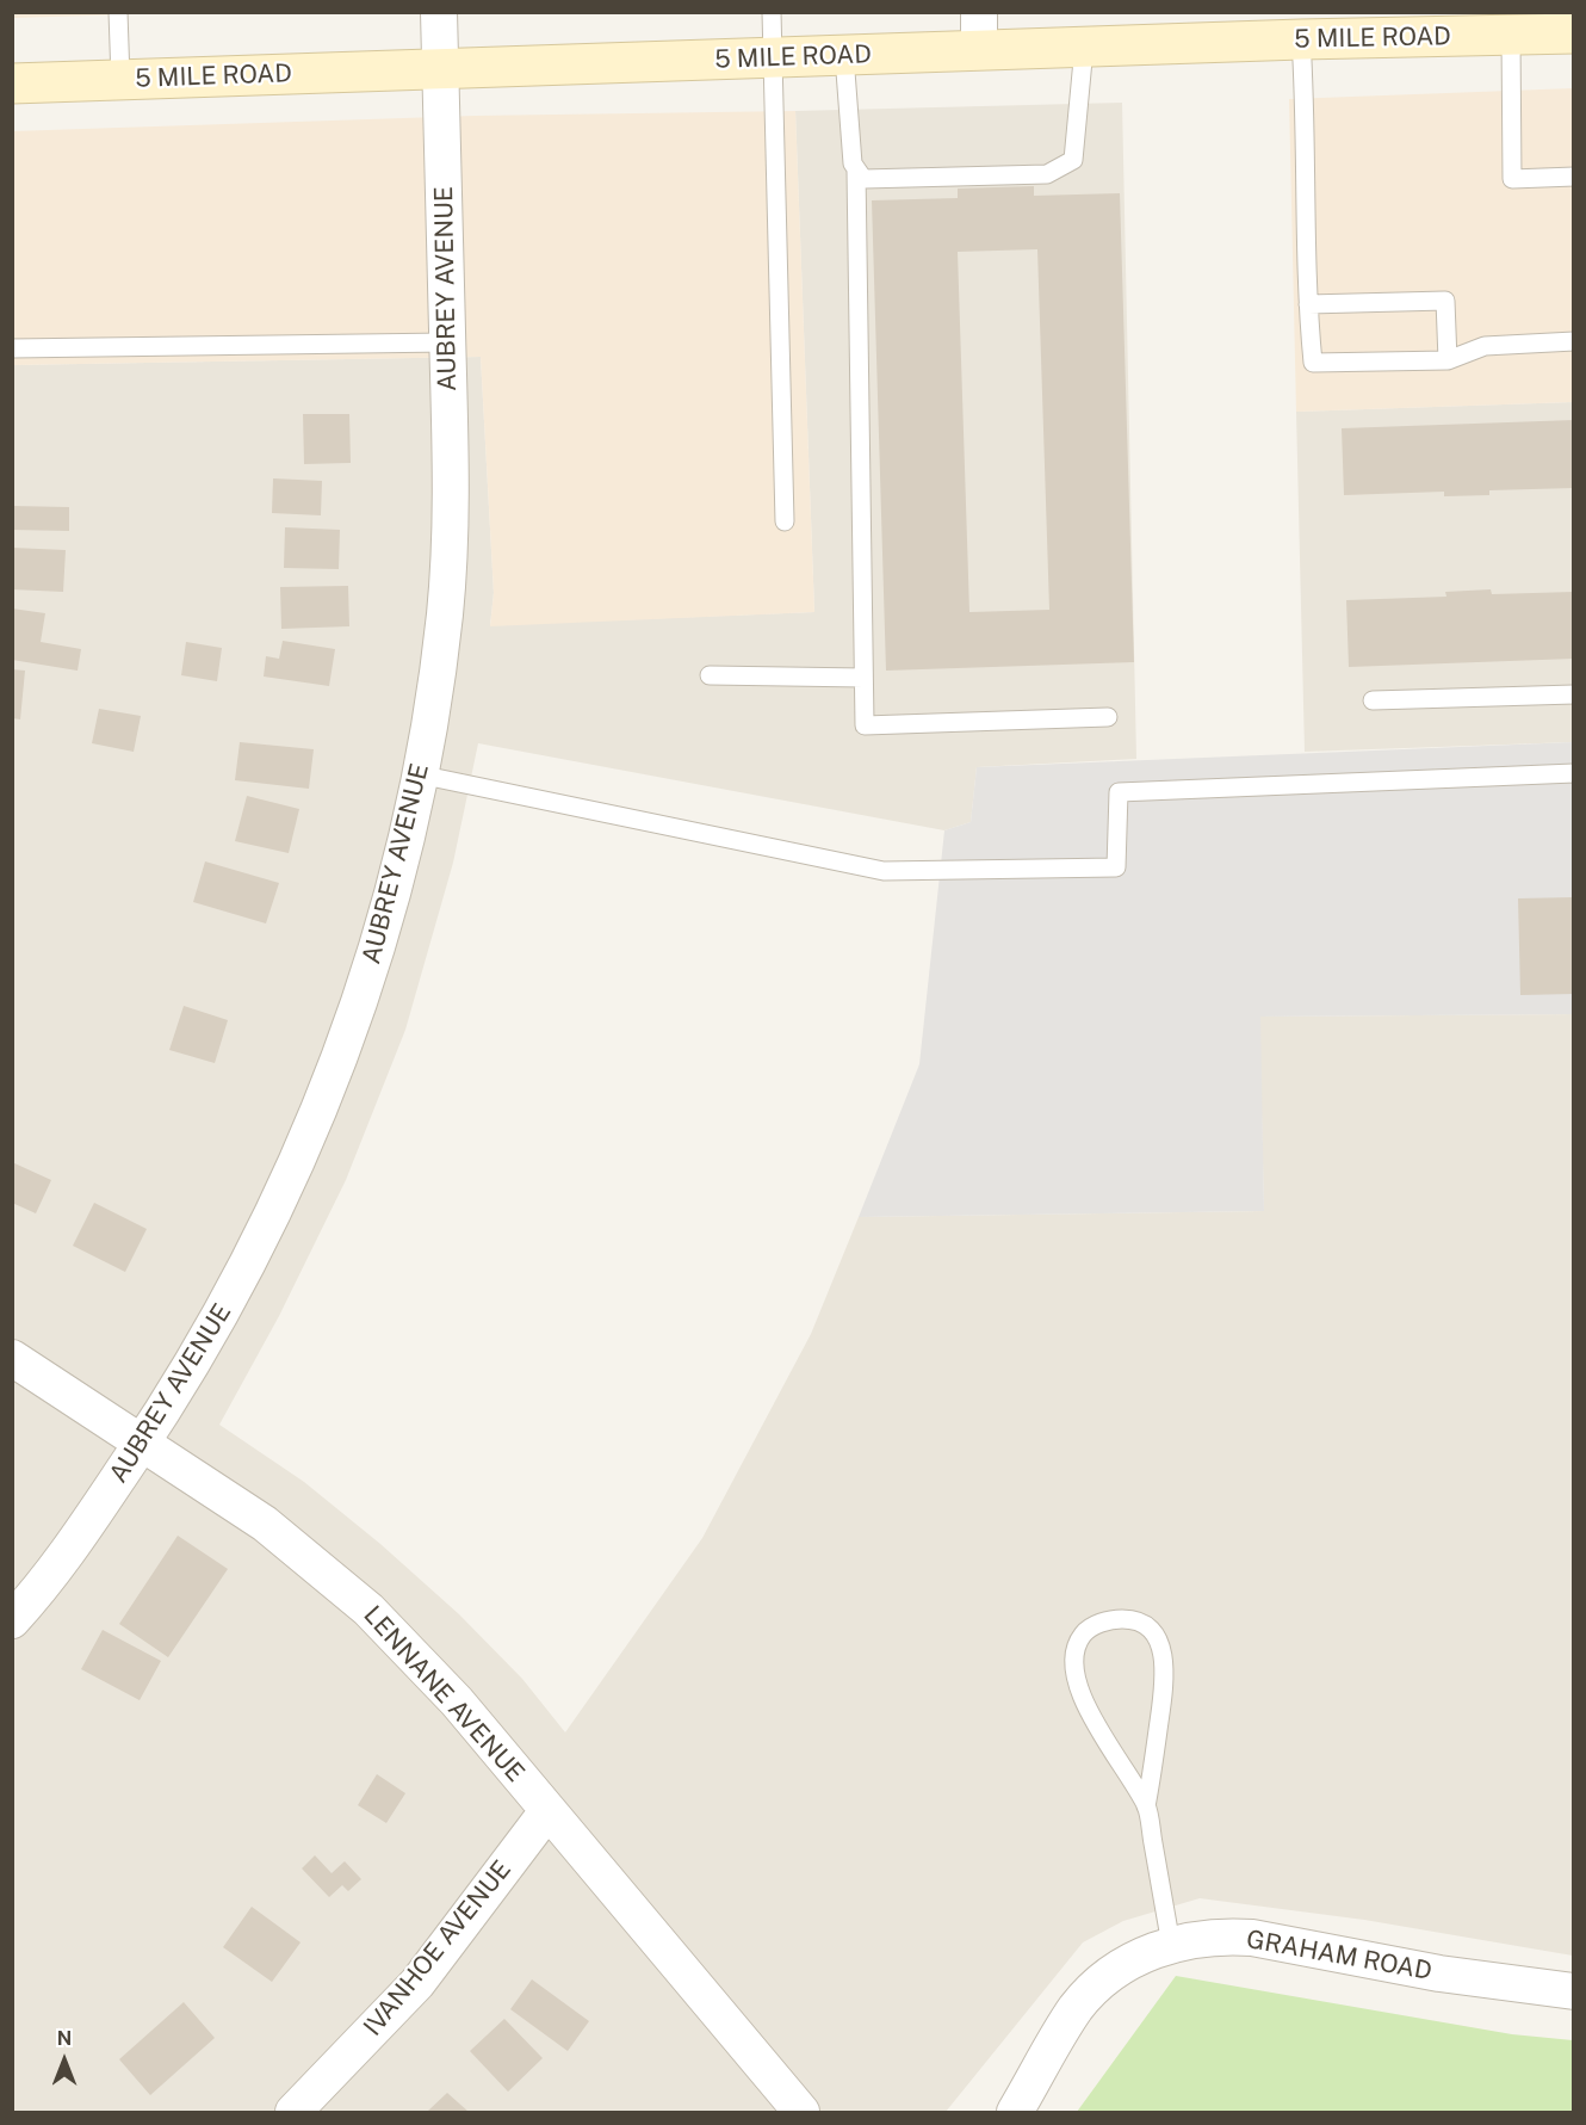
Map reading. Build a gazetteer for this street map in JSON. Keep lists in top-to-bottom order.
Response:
{
  "streets": {
    "main road": ["5 MILE ROAD"],
    "street": [
      "AUBREY AVENUE",
      "LENNANE AVENUE",
      "IVANHOE AVENUE",
      "GRAHAM ROAD"
    ]
  },
  "crossings": [
    ["5 MILE ROAD", "AUBREY AVENUE"],
    ["AUBREY AVENUE", "LENNANE AVENUE"],
    ["LENNANE AVENUE", "IVANHOE AVENUE"]
  ],
  "north": "top"
}
